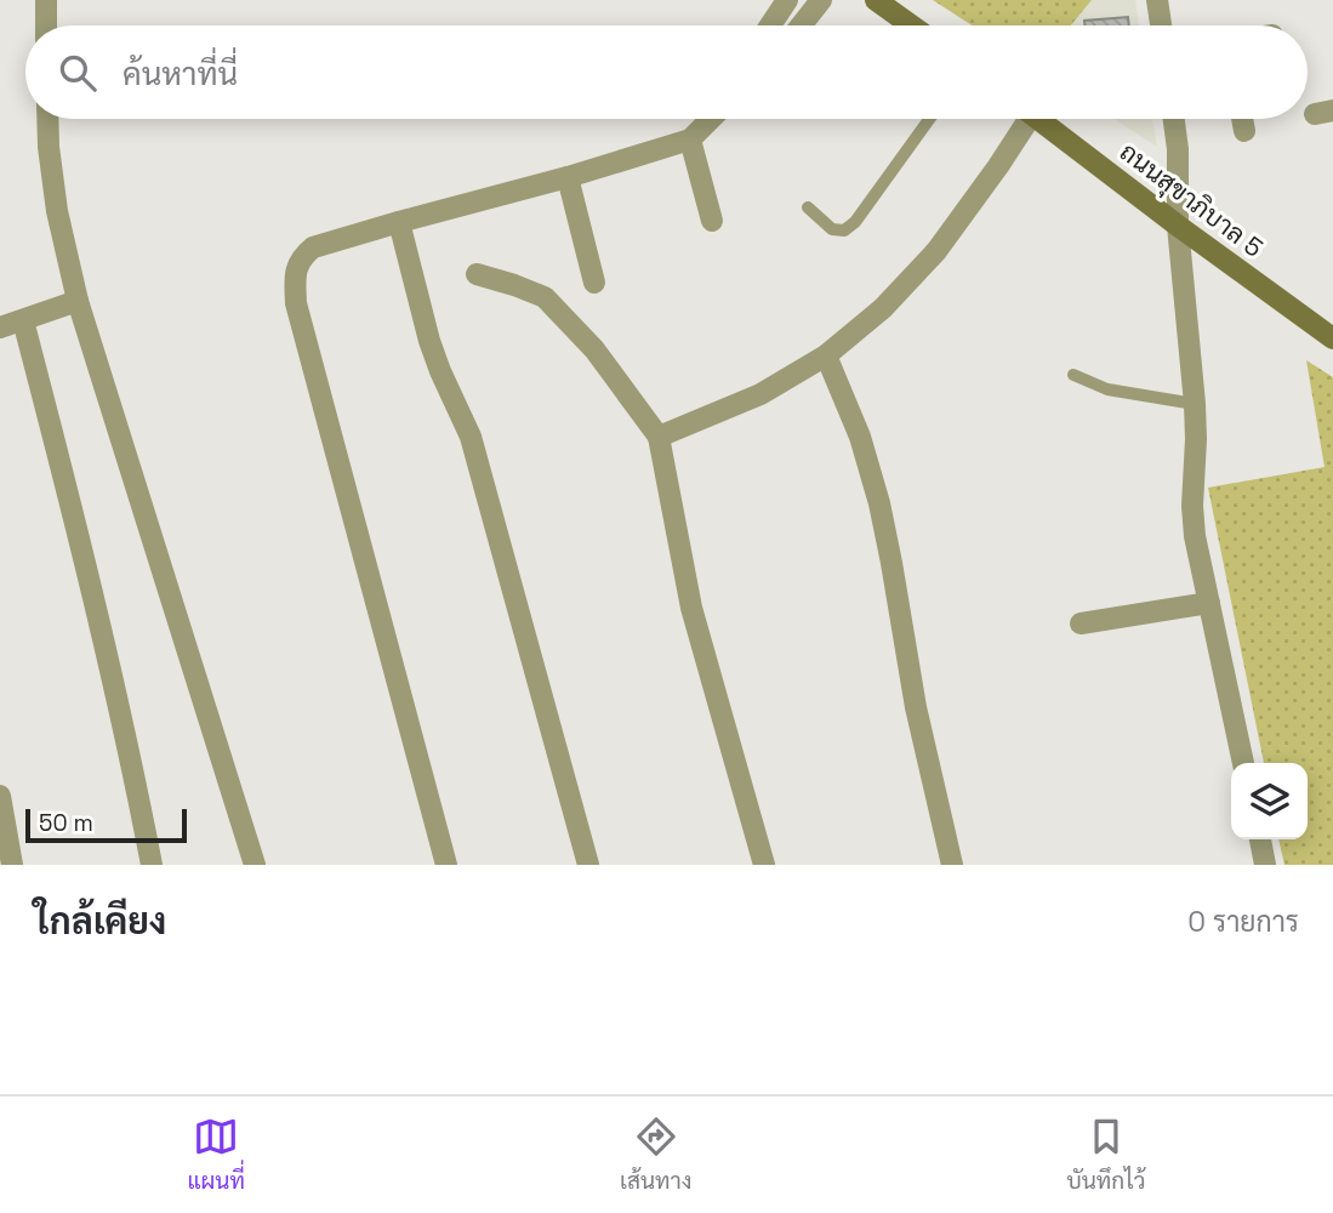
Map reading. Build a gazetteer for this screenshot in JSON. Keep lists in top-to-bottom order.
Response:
{
  "streets": {
    "main road": ["ถนนสุขาภิบาล 5"]
  },
  "scale_bar": "50 m",
  "page": {
    "search": "ค้นหาที่นี่",
    "scale": "50 m",
    "heading": ["ใกล้เคียง", "0 รายการ"],
    "nav": ["แผนที่", "เส้นทาง", "บันทึกไว้"]
  }
}
